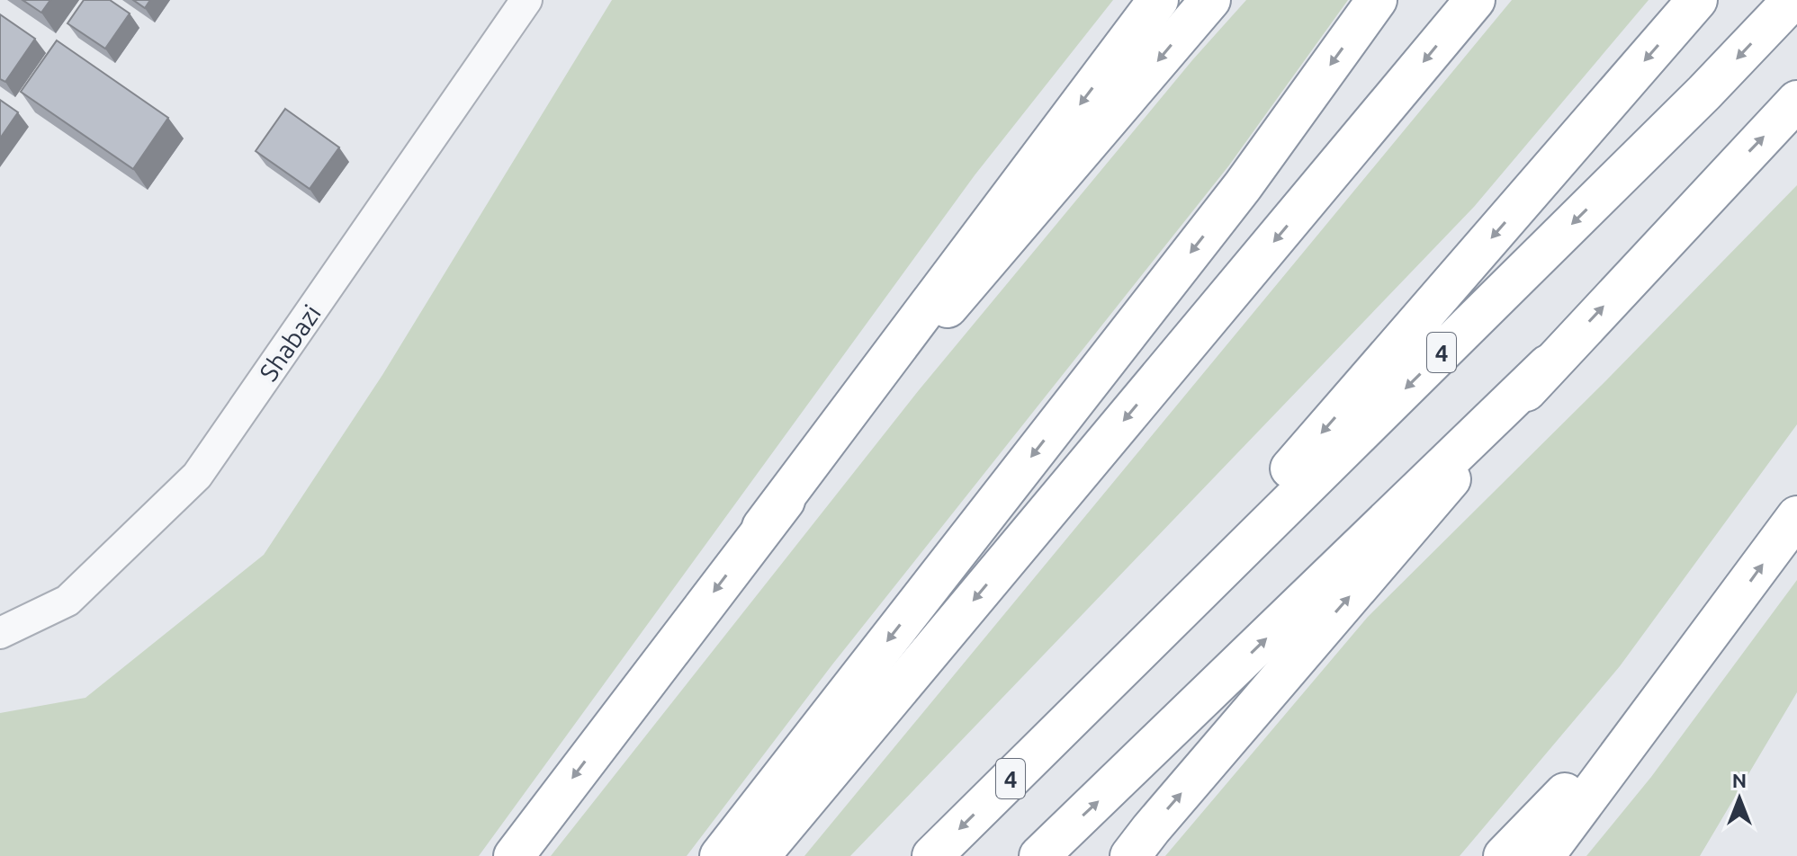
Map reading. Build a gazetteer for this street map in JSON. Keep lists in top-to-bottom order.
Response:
{
  "streets": {
    "highway": ["4"],
    "street": ["Shabazi"]
  },
  "north": "top"
}
